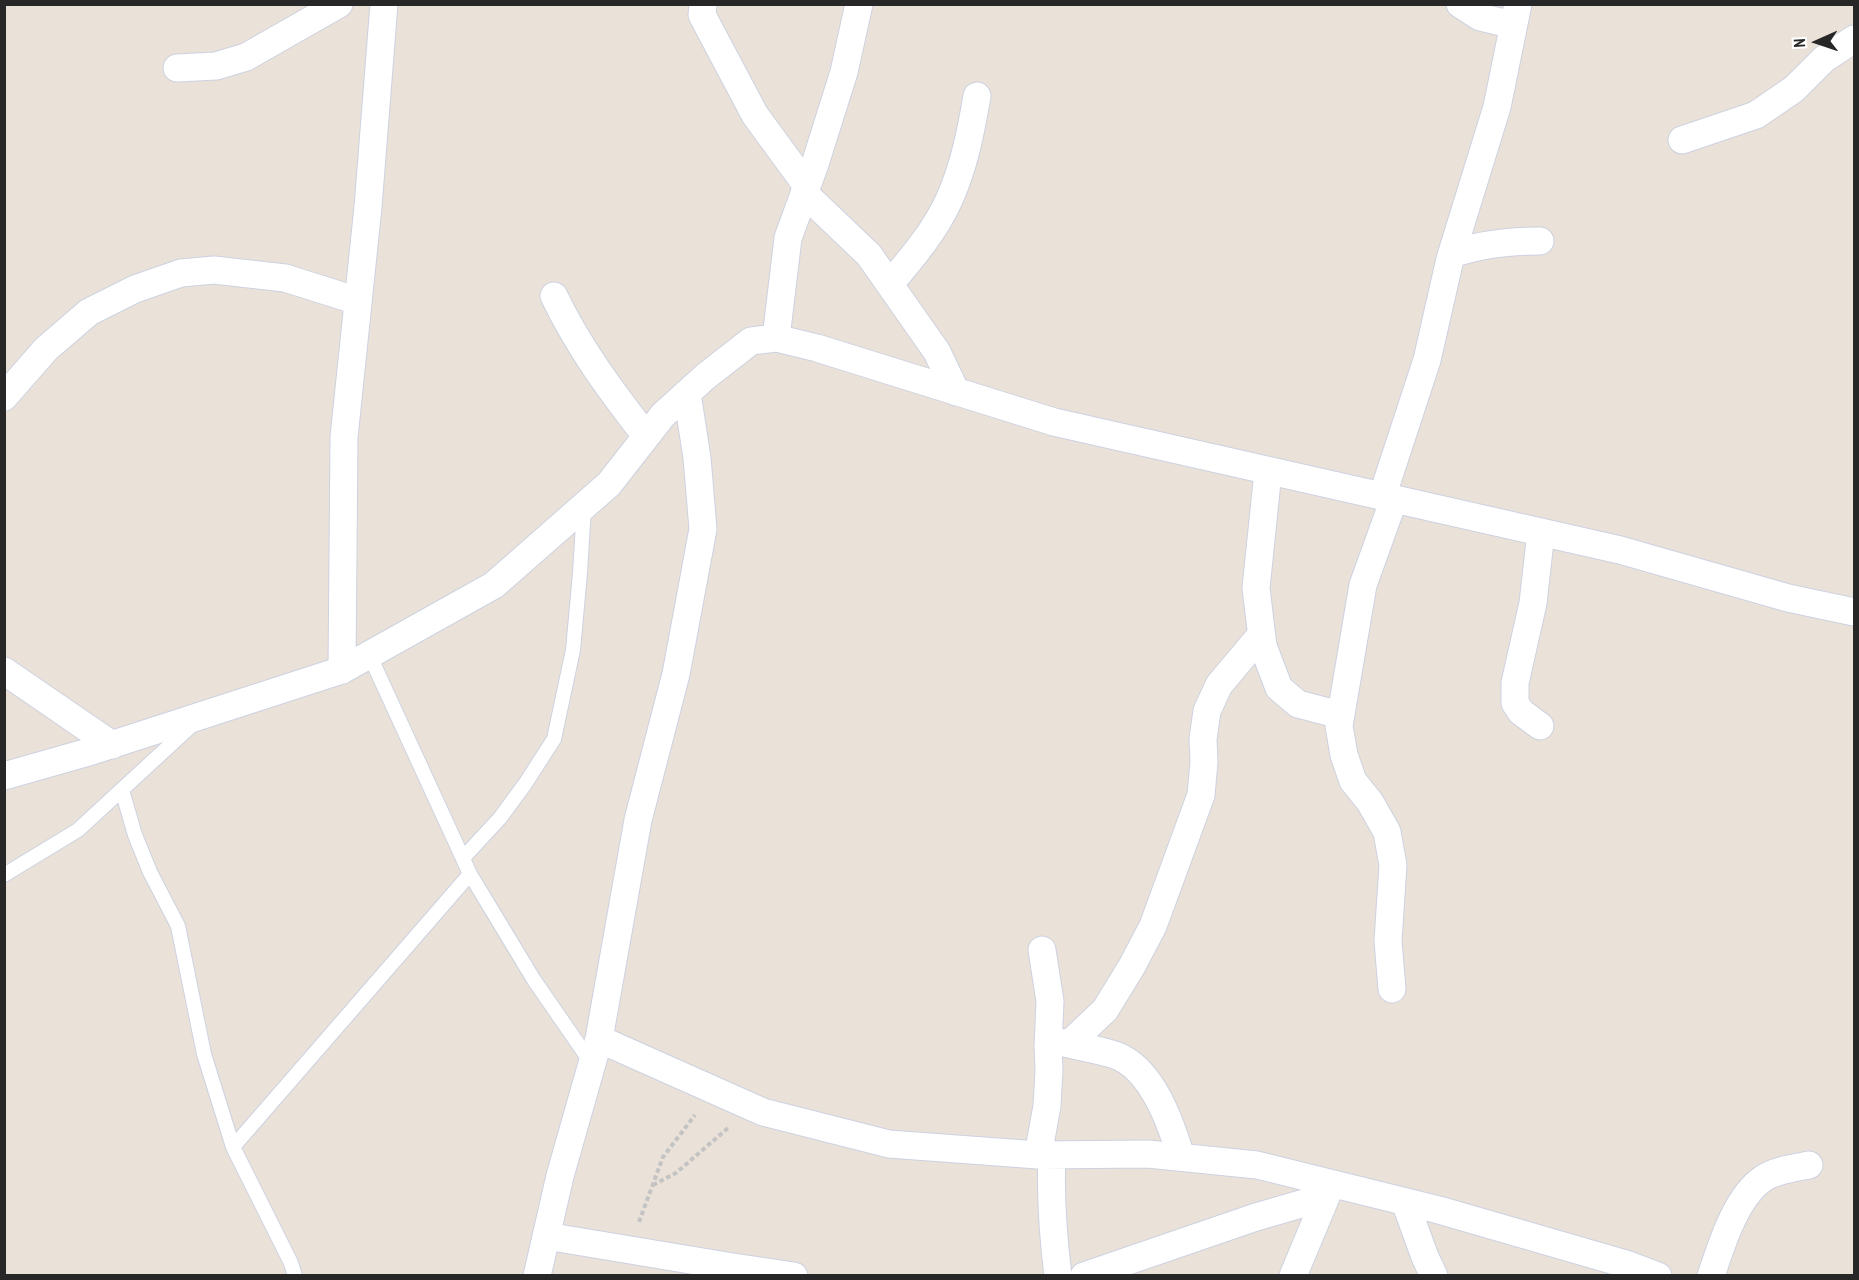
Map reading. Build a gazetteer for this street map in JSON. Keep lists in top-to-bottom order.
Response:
{
  "north": "left"
}
